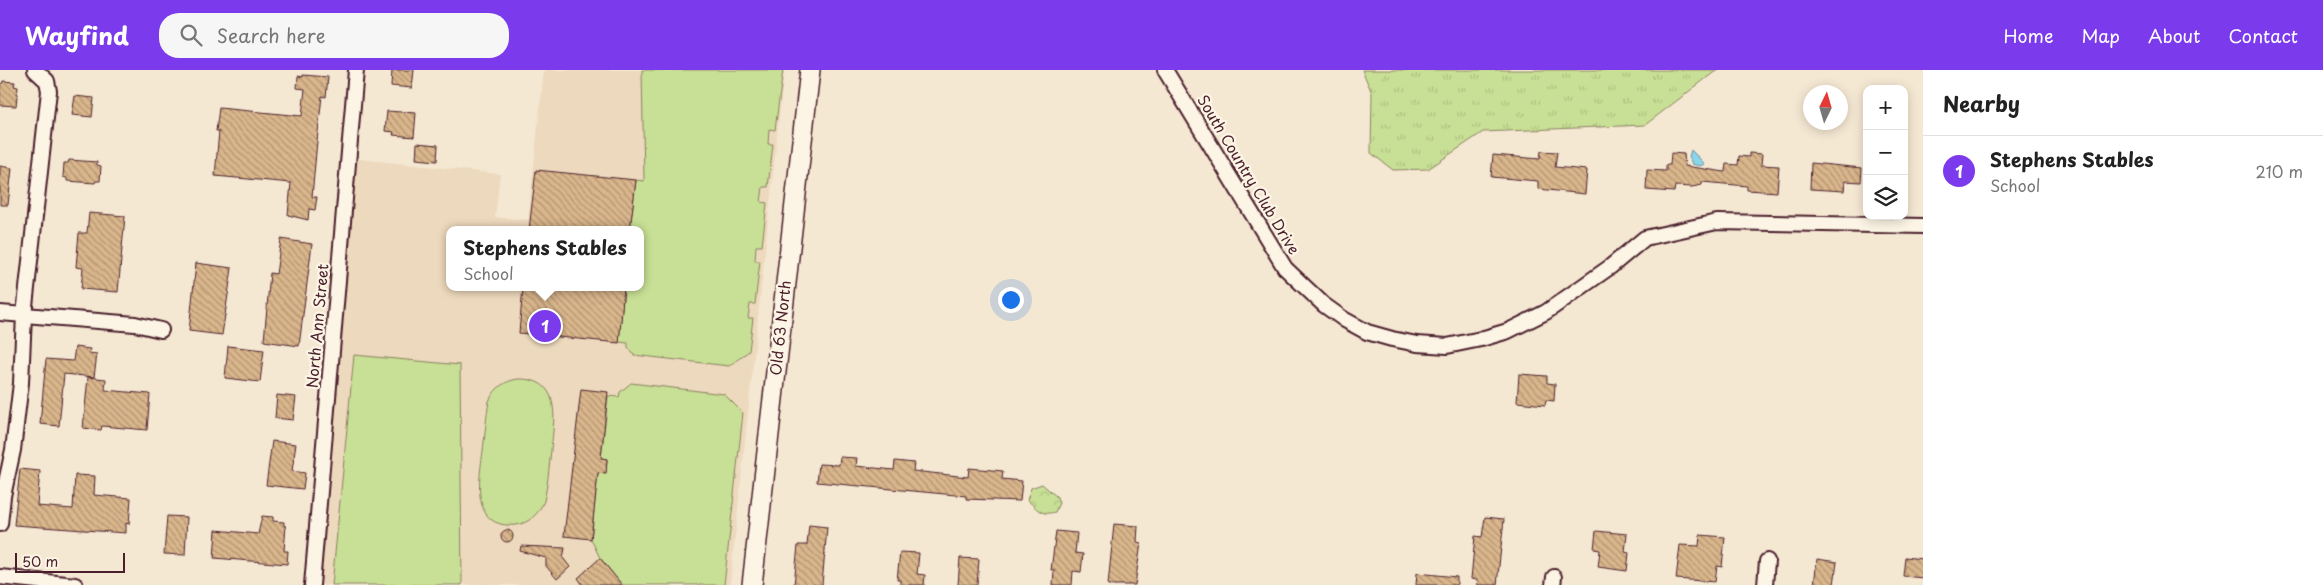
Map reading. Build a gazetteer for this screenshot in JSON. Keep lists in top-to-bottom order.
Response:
{
  "streets": {
    "main road": ["Old 63 North"],
    "street": ["South Country Club Drive", "North Ann Street"]
  },
  "scale_bar": "50 m",
  "north": "top",
  "page": {
    "header": "Wayfind",
    "search": "Search here",
    "nav": [
      "Home",
      "Map",
      "About",
      "Contact"
    ],
    "heading": "Nearby",
    "map_buttons": ["+", "−"],
    "list": [
      {
        "mark": "1",
        "name": "Stephens Stables",
        "note": "School",
        "value": "210 m"
      }
    ],
    "popup": ["Stephens Stables", "School"],
    "pins": "1",
    "scale": "50 m"
  }
}
